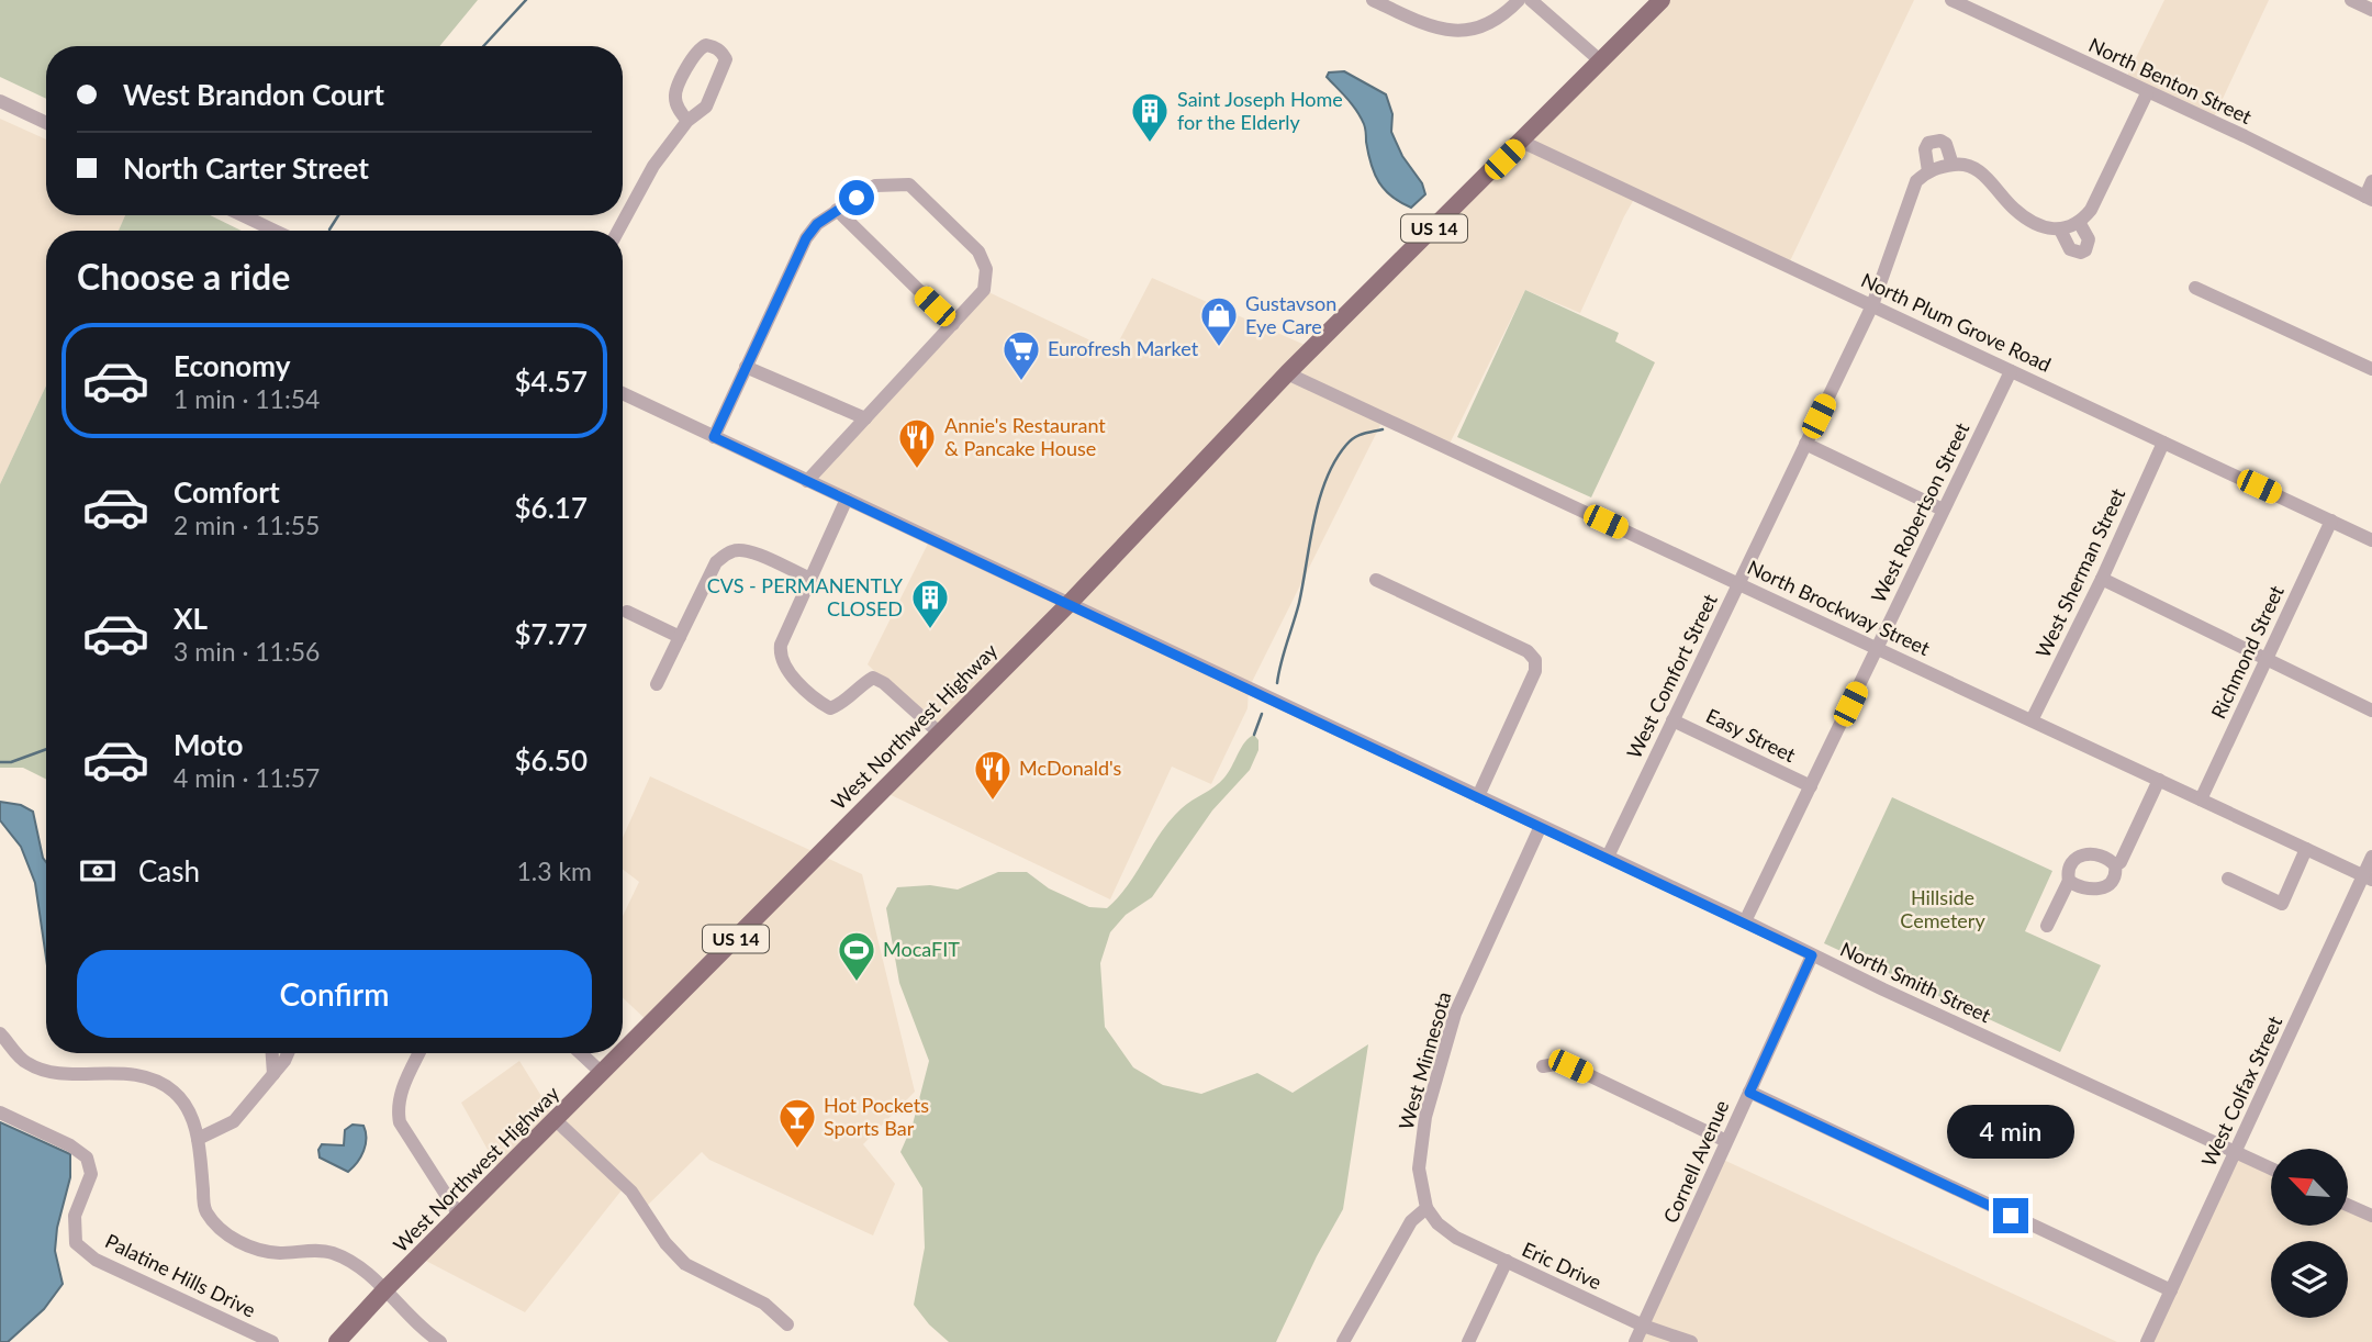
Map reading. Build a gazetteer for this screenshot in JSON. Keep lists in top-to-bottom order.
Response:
{
  "streets": {
    "main road": ["US 14", "West Northwest Highway"],
    "street": [
      "North Benton Street",
      "North Plum Grove Road",
      "West Robertson Street",
      "West Sherman Street",
      "North Brockway Street",
      "Richmond Street",
      "West Comfort Street",
      "Easy Street",
      "North Smith Street",
      "West Minnesota",
      "West Colfax Street",
      "Cornell Avenue",
      "Eric Drive",
      "Palatine Hills Drive"
    ]
  },
  "crossings": [
    ["US 14", "North Plum Grove Road"],
    ["US 14", "West Northwest Highway"],
    ["North Plum Grove Road", "West Robertson Street"],
    ["North Plum Grove Road", "West Sherman Street"],
    ["North Plum Grove Road", "Richmond Street"],
    ["North Plum Grove Road", "West Comfort Street"],
    ["North Plum Grove Road", "West Northwest Highway"],
    ["West Robertson Street", "North Brockway Street"],
    ["West Robertson Street", "Easy Street"],
    ["West Robertson Street", "North Smith Street"],
    ["West Sherman Street", "North Brockway Street"],
    ["North Brockway Street", "Richmond Street"],
    ["North Brockway Street", "West Comfort Street"],
    ["North Brockway Street", "West Northwest Highway"],
    ["North Brockway Street", "West Colfax Street"],
    ["West Comfort Street", "Easy Street"],
    ["West Comfort Street", "North Smith Street"],
    ["West Northwest Highway", "North Smith Street"],
    ["North Smith Street", "West Minnesota"],
    ["North Smith Street", "West Colfax Street"],
    ["North Smith Street", "Cornell Avenue"],
    ["West Minnesota", "Eric Drive"],
    ["Cornell Avenue", "Eric Drive"]
  ],
  "parks": ["Hillside Cemetery"],
  "places": {
    "building": ["Saint Joseph Home for the Elderly", "CVS - PERMANENTLY CLOSED"],
    "shop": ["Gustavson Eye Care"],
    "supermarket": ["Eurofresh Market"],
    "restaurant": ["Annie's Restaurant & Pancake House", "McDonald's"],
    "sports": ["MocaFIT"],
    "bar": ["Hot Pockets Sports Bar"]
  },
  "north": "top left",
  "page": {
    "banner": ["West Brandon Court", "North Carter Street"],
    "heading": "Choose a ride",
    "list": [
      {
        "name": "Economy",
        "note": "1 min · 11:54",
        "value": "$4.57"
      },
      {
        "name": "Comfort",
        "note": "2 min · 11:55",
        "value": "$6.17"
      },
      {
        "name": "XL",
        "note": "3 min · 11:56",
        "value": "$7.77"
      },
      {
        "name": "Moto",
        "note": "4 min · 11:57",
        "value": "$6.50"
      }
    ],
    "pay": ["Cash", "1.3 km"],
    "buttons": "Confirm",
    "bubble": "4 min"
  }
}
